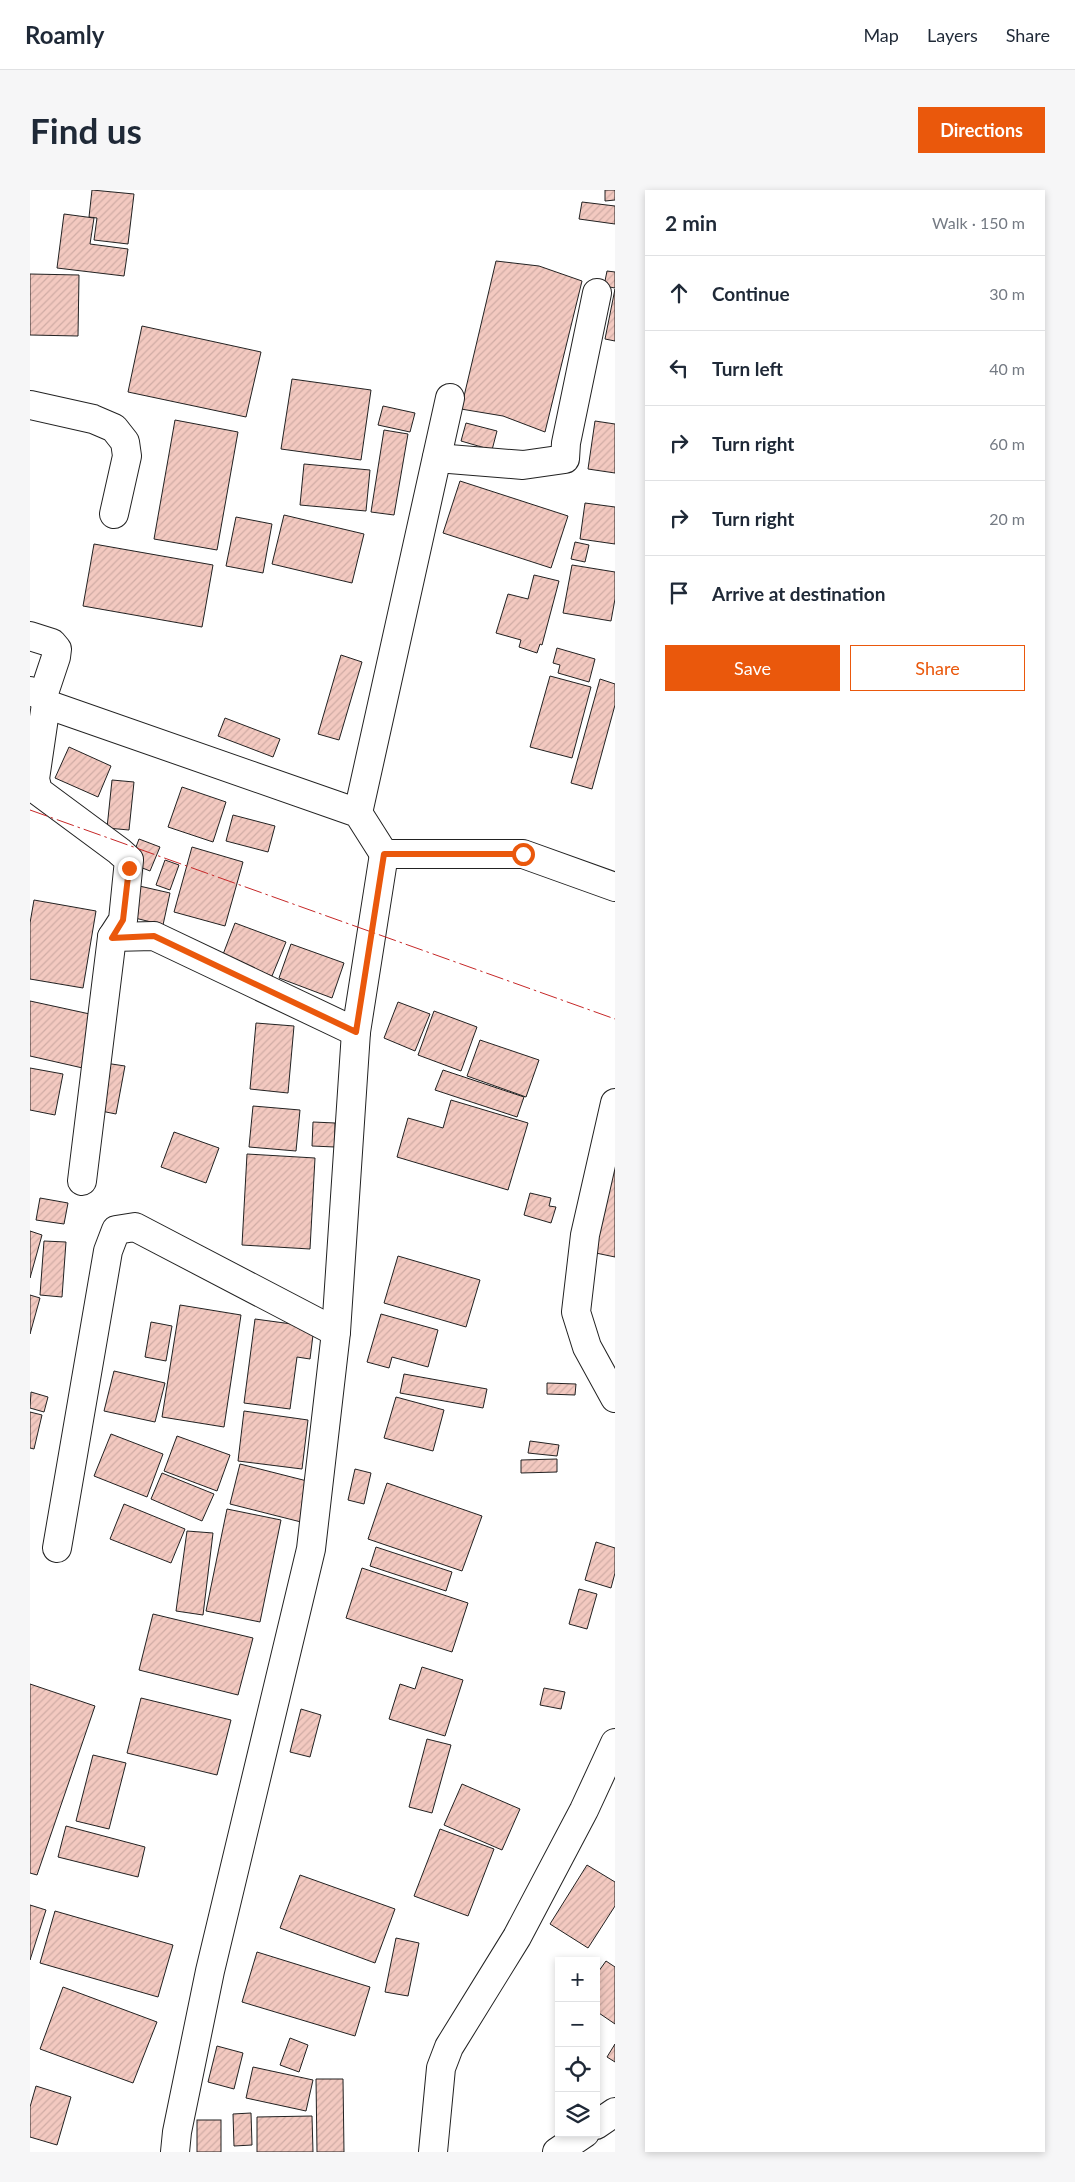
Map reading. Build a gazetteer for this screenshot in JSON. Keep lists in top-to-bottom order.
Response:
{
  "page": {
    "header": "Roamly",
    "nav": ["Map", "Layers", "Share"],
    "buttons": [
      "Directions",
      ["Save", "Share"]
    ],
    "title": "Find us",
    "heading": ["2 min", "Walk · 150 m"],
    "list": [
      ["Continue", "30 m"],
      ["Turn left", "40 m"],
      ["Turn right", "60 m"],
      ["Turn right", "20 m"],
      "Arrive at destination"
    ],
    "map_buttons": ["+", "−"]
  }
}
